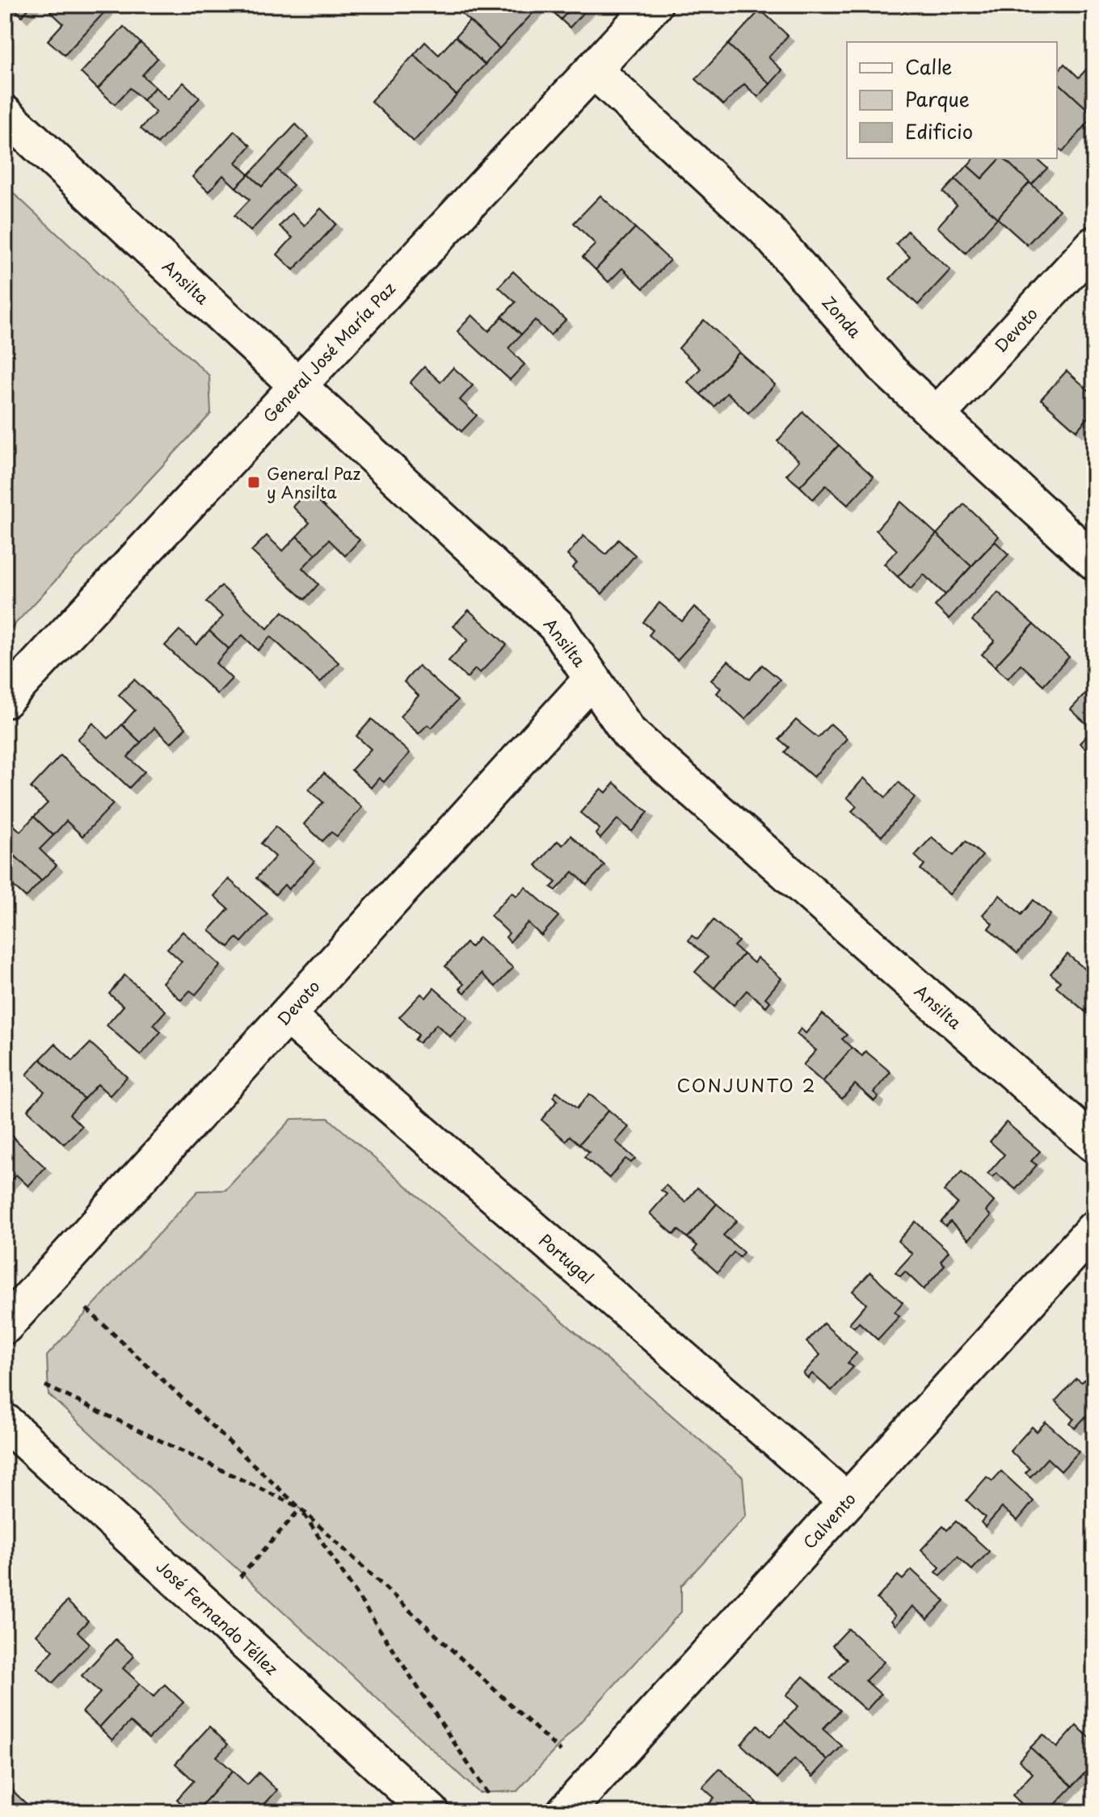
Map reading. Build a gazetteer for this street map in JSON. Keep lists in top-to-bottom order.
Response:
{
  "streets": {
    "street": [
      "Ansilta",
      "Zonda",
      "Devoto",
      "General José María Paz",
      "Portugal",
      "Calvento",
      "José Fernando Téllez"
    ]
  },
  "crossings": [
    ["Ansilta", "Devoto"],
    ["Ansilta", "General José María Paz"],
    ["Zonda", "Devoto"],
    ["Zonda", "General José María Paz"],
    ["Devoto", "Portugal"],
    ["Portugal", "Calvento"]
  ],
  "districts": ["CONJUNTO 2"],
  "places": {
    "transit": ["General Paz y Ansilta"]
  },
  "legend": ["Calle", "Parque", "Edificio"]
}
